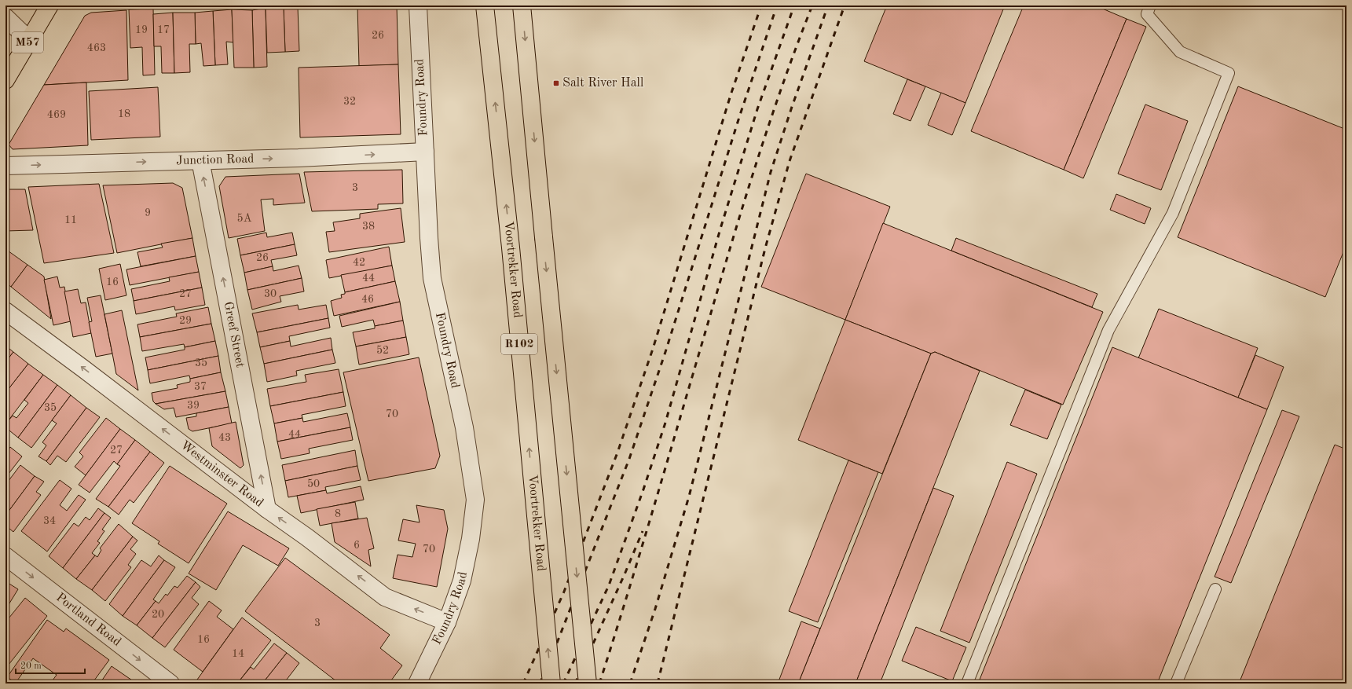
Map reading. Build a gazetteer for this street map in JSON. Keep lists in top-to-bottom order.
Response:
{
  "streets": {
    "main road": ["M57", "Voortrekker Road", "R102"],
    "street": [
      "Foundry Road",
      "Junction Road",
      "Greef Street",
      "Westminster Road",
      "Portland Road"
    ]
  },
  "crossings": [
    ["Foundry Road", "Junction Road"],
    ["Foundry Road", "Westminster Road"],
    ["Junction Road", "Greef Street"],
    ["Greef Street", "Westminster Road"]
  ],
  "one_way": [
    "Junction Road",
    "Greef Street",
    "Westminster Road",
    "Portland Road"
  ],
  "places": {
    "transit": ["Salt River Hall"]
  },
  "house_numbers": [
    "19",
    "17",
    "26",
    "463",
    "32",
    "18",
    "469",
    "3",
    "9",
    "5A",
    "11",
    "38",
    "26",
    "42",
    "44",
    "16",
    "27",
    "30",
    "46",
    "29",
    "52",
    "35",
    "37",
    "39",
    "35",
    "70",
    "44",
    "43",
    "27",
    "50",
    "8",
    "34",
    "6",
    "70",
    "20",
    "3",
    "16",
    "14"
  ],
  "scale_bar": "20 m"
}
